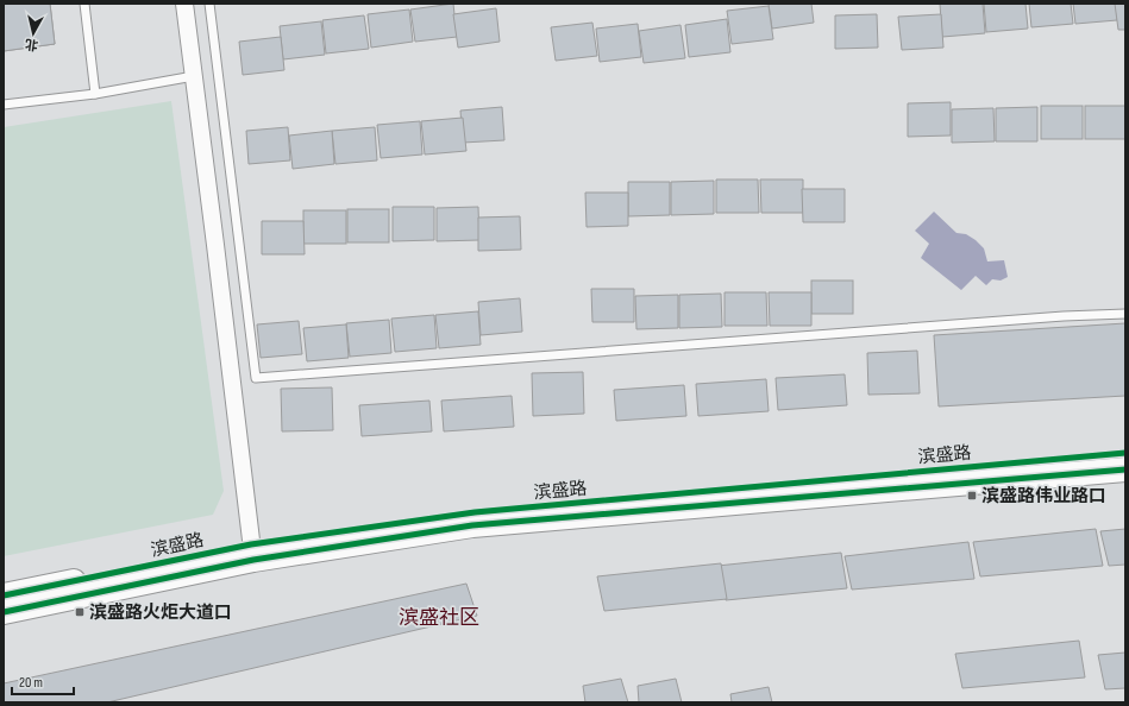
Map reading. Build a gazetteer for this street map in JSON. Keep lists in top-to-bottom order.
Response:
{
  "streets": {
    "main road": ["滨盛路"]
  },
  "districts": ["滨盛社区"],
  "places": {
    "transit": ["滨盛路伟业路口", "滨盛路火炬大道口"]
  },
  "scale_bar": "20 m",
  "north": "bottom"
}
